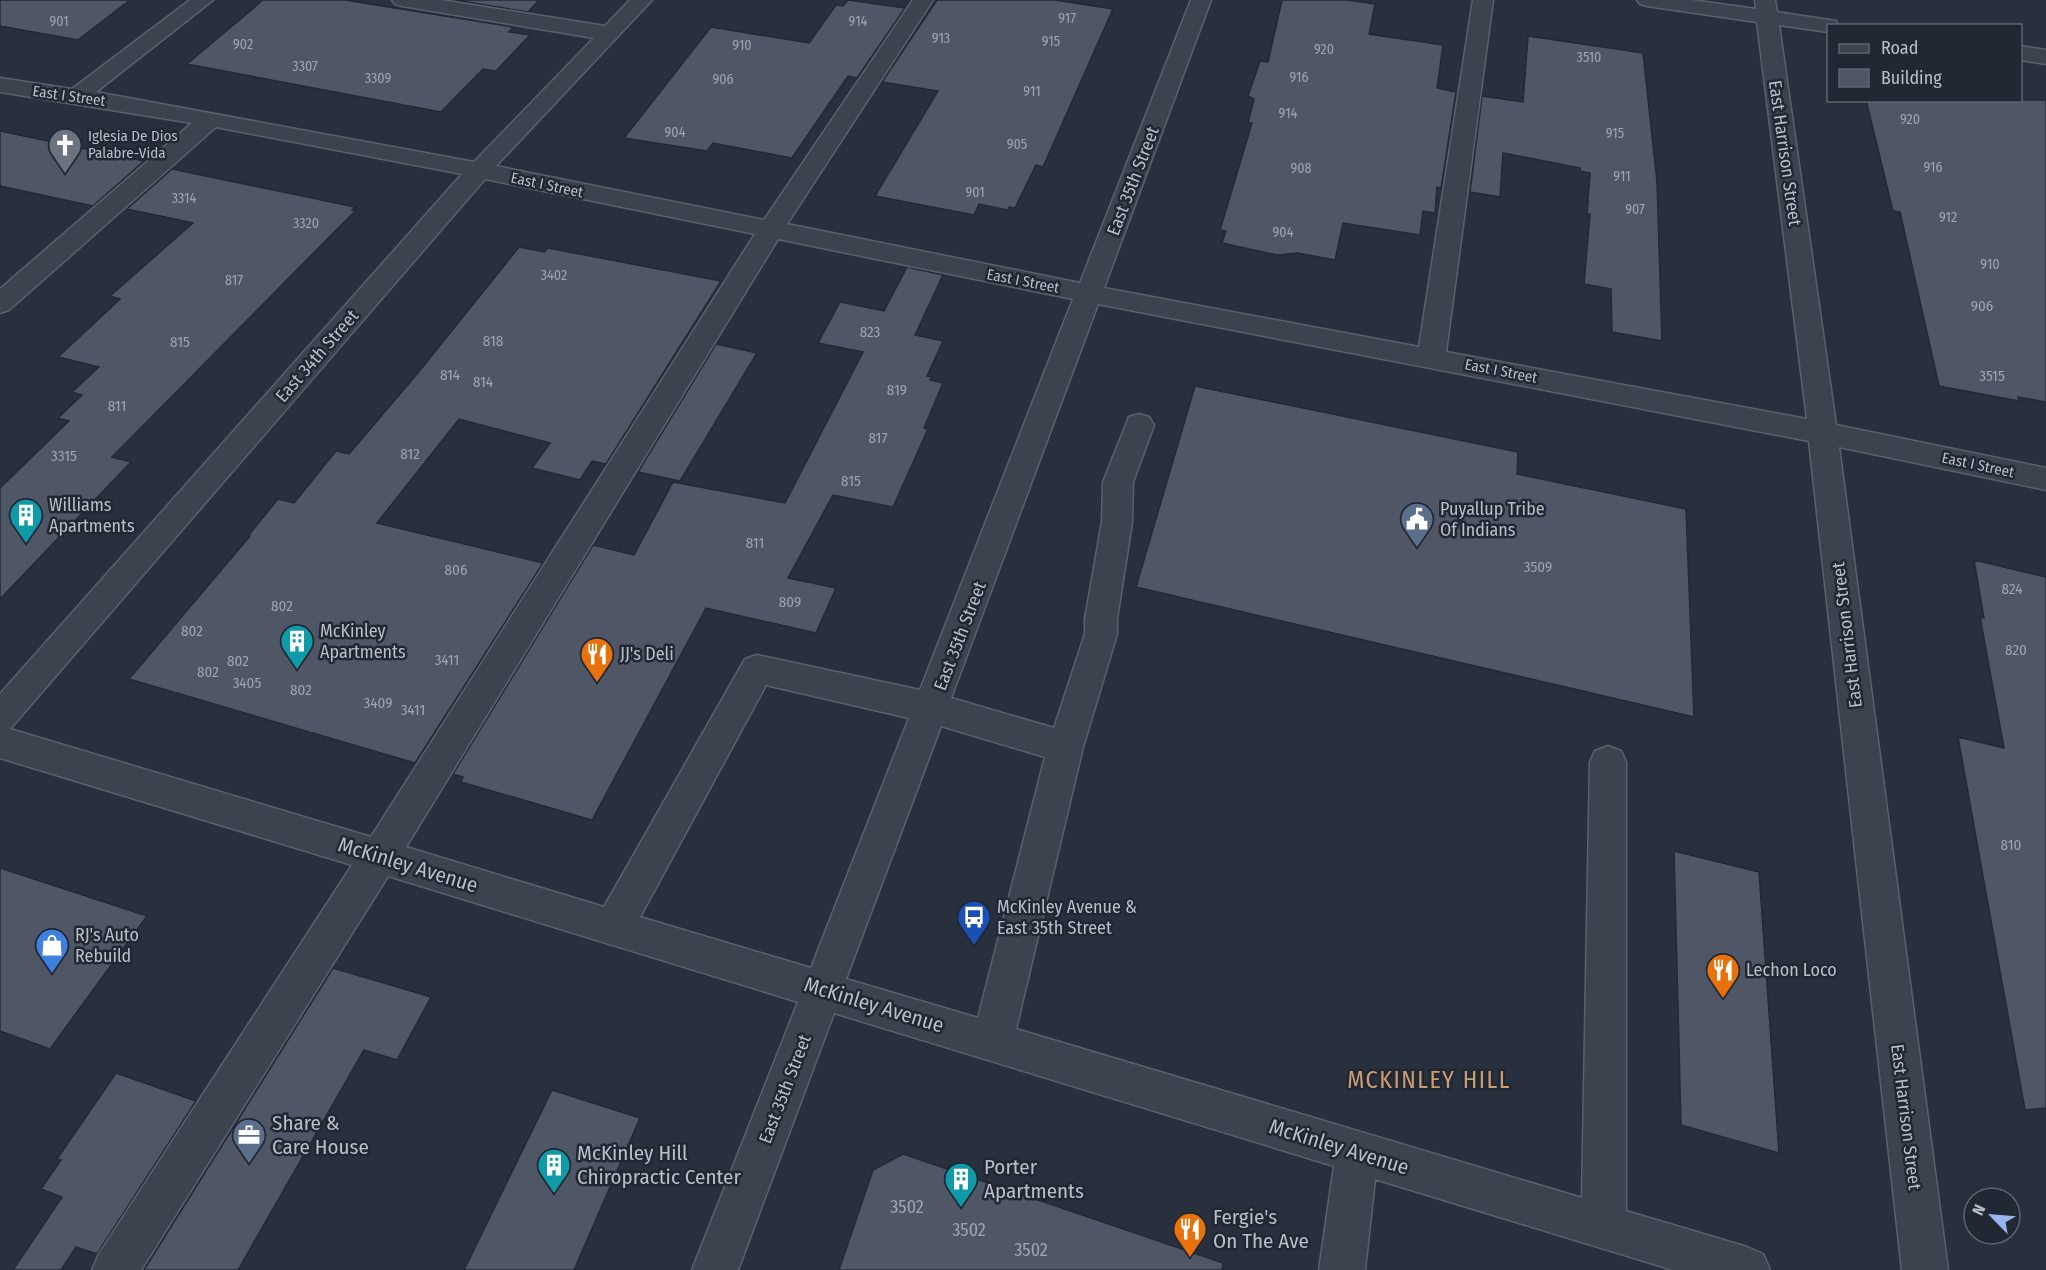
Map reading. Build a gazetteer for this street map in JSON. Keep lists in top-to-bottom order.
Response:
{
  "streets": {
    "street": [
      "East I Street",
      "East Harrison Street",
      "East 35th Street",
      "East 34th Street",
      "McKinley Avenue"
    ]
  },
  "crossings": [
    ["East I Street", "East Harrison Street"],
    ["East I Street", "East 35th Street"],
    ["East I Street", "East 34th Street"],
    ["East 35th Street", "McKinley Avenue"]
  ],
  "districts": ["MCKINLEY HILL"],
  "places": {
    "church": ["Iglesia De Dios Palabre-Vida"],
    "building": [
      "Williams Apartments",
      "McKinley Apartments",
      "McKinley Hill Chiropractic Center",
      "Porter Apartments"
    ],
    "public building": ["Puyallup Tribe Of Indians"],
    "restaurant": ["JJ's Deli", "Lechon Loco", "Fergie's On The Ave"],
    "bus stop": ["McKinley Avenue & East 35th Street"],
    "shop": ["RJ's Auto Rebuild"],
    "office": ["Share & Care House"]
  },
  "house_numbers": [
    "917",
    "901",
    "914",
    "913",
    "915",
    "902",
    "910",
    "920",
    "3510",
    "3307",
    "916",
    "3309",
    "906",
    "911",
    "914",
    "920",
    "904",
    "915",
    "905",
    "916",
    "908",
    "911",
    "901",
    "3314",
    "907",
    "912",
    "3320",
    "904",
    "910",
    "3402",
    "817",
    "906",
    "823",
    "818",
    "815",
    "814",
    "3515",
    "814",
    "819",
    "811",
    "817",
    "812",
    "3315",
    "815",
    "811",
    "3509",
    "806",
    "824",
    "809",
    "802",
    "802",
    "820",
    "3411",
    "802",
    "802",
    "3405",
    "802",
    "3409",
    "3411",
    "810",
    "3502",
    "3502",
    "3502"
  ],
  "legend": ["Road", "Building"],
  "north": "top left"
}
